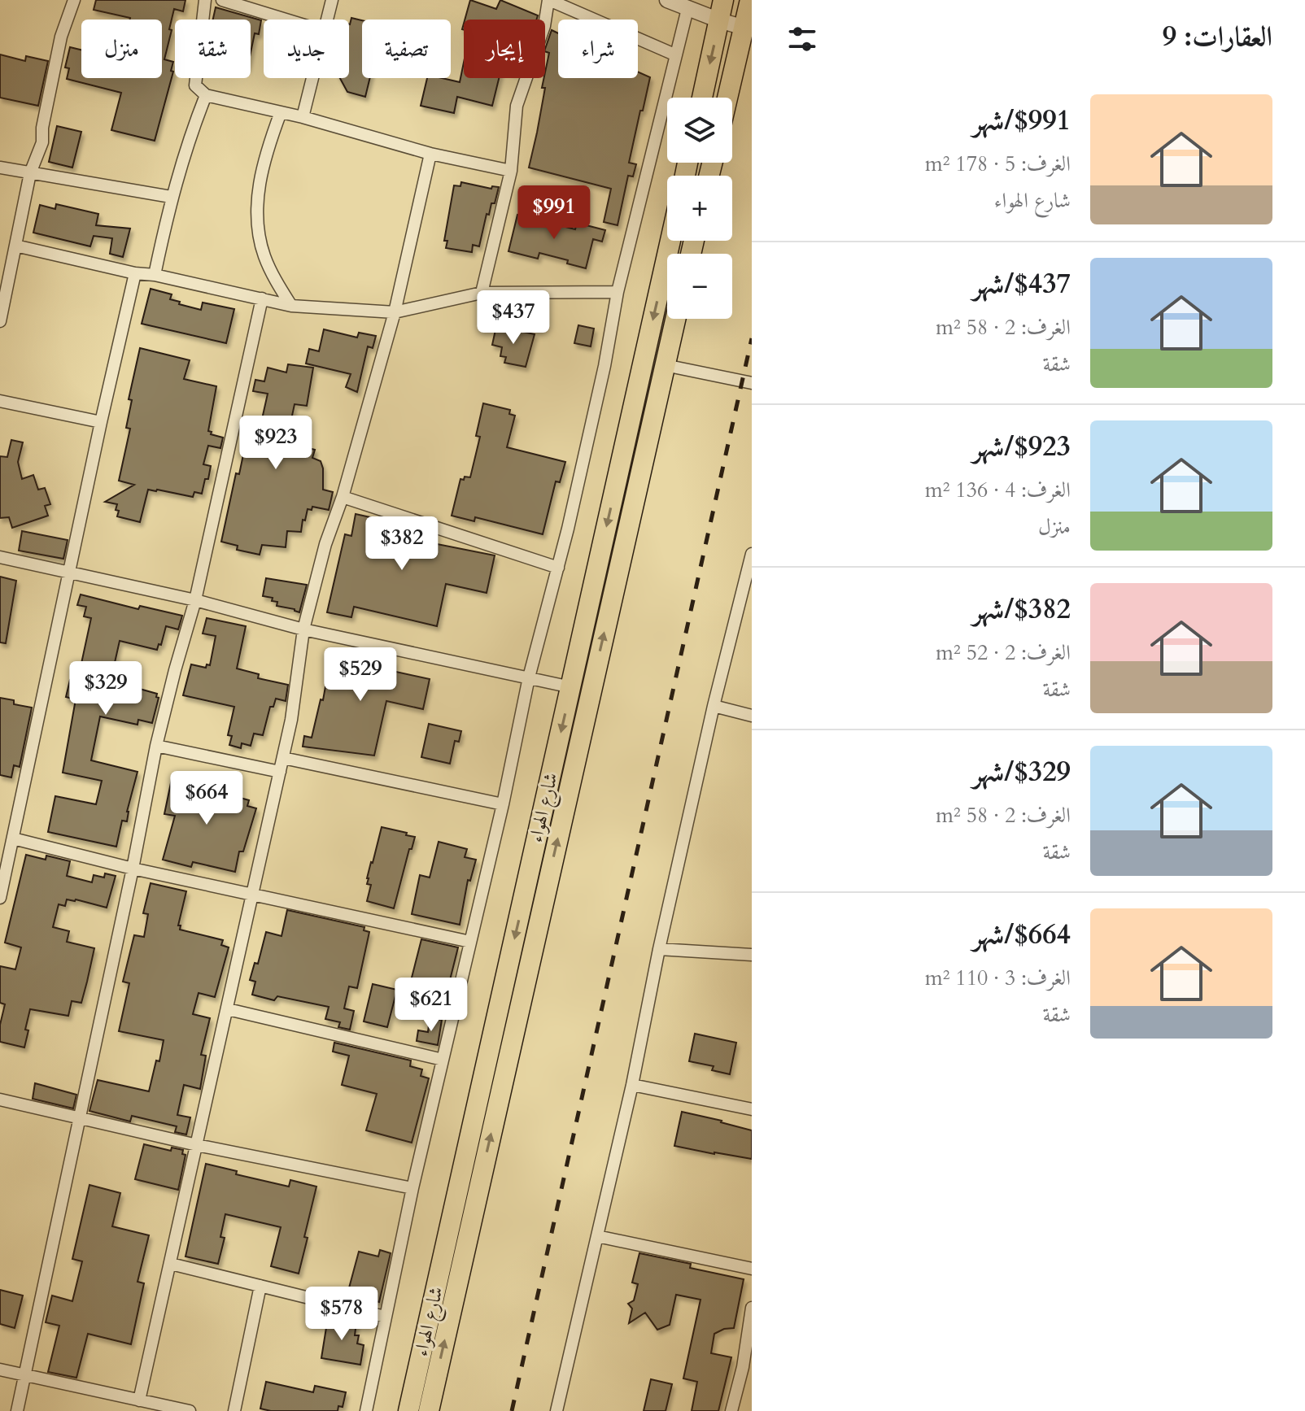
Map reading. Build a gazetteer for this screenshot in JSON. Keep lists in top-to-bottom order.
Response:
{
  "streets": {
    "highway": ["شارع الهواء"]
  },
  "page": {
    "heading": "العقارات: 9",
    "chip": [
      "شراء",
      "إيجار",
      "تصفية",
      "جديد",
      "شقة",
      "منزل"
    ],
    "list": [
      {
        "name": "$991/شهر",
        "note": "الغرف: 5 · 178 m² · شارع الهواء"
      },
      {
        "name": "$437/شهر",
        "note": "الغرف: 2 · 58 m² · شقة"
      },
      {
        "name": "$923/شهر",
        "note": "الغرف: 4 · 136 m² · منزل"
      },
      {
        "name": "$382/شهر",
        "note": "الغرف: 2 · 52 m² · شقة"
      },
      {
        "name": "$329/شهر",
        "note": "الغرف: 2 · 58 m² · شقة"
      },
      {
        "name": "$664/شهر",
        "note": "الغرف: 3 · 110 m² · شقة"
      }
    ],
    "map_buttons": ["+", "−"],
    "price": [
      "$991",
      "$437",
      "$923",
      "$382",
      "$529",
      "$329",
      "$664",
      "$621",
      "$578"
    ]
  }
}
